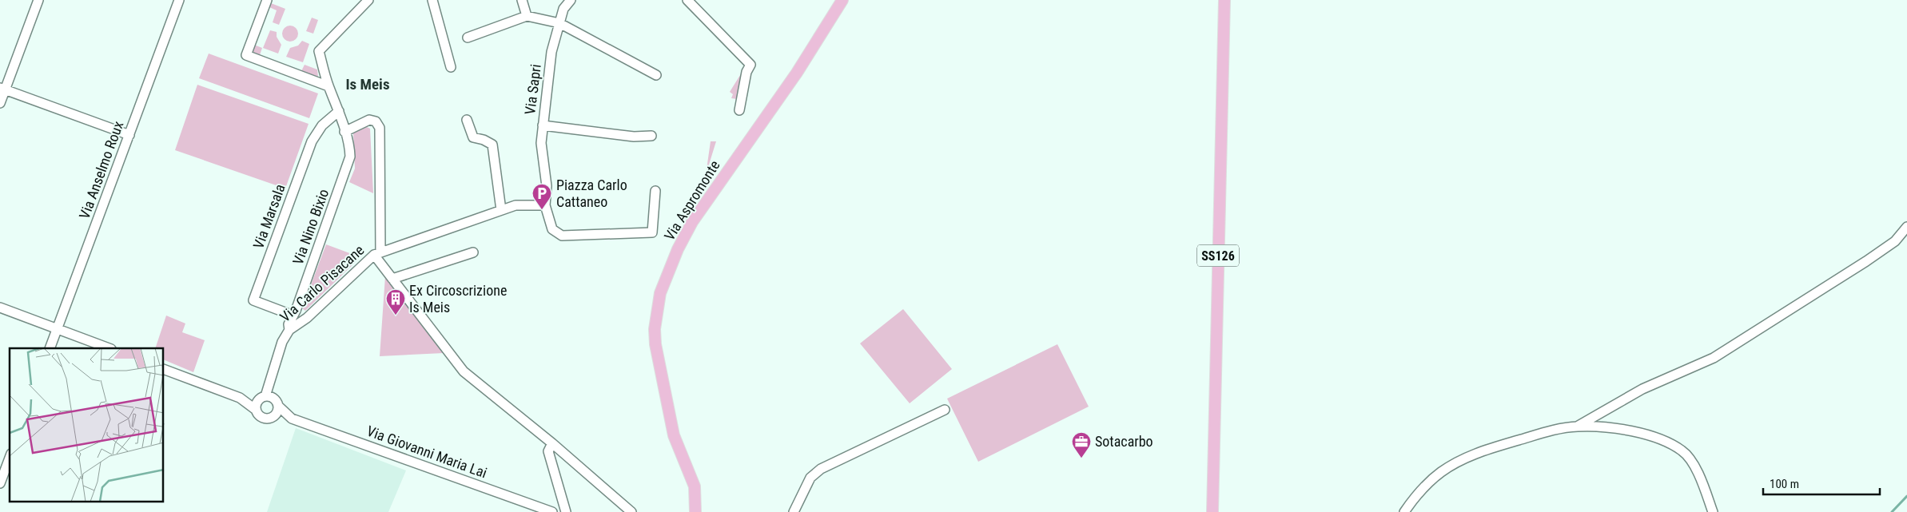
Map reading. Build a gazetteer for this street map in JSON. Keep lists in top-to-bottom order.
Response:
{
  "streets": {
    "main road": ["Via Aspromonte", "SS126"],
    "street": [
      "Via Sapri",
      "Via Anselmo Roux",
      "Via Marsala",
      "Via Nino Bixio",
      "Via Carlo Pisacane",
      "Via Giovanni Maria Lai"
    ]
  },
  "crossings": [
    ["Via Sapri", "Via Carlo Pisacane"],
    ["Via Marsala", "Via Nino Bixio"],
    ["Via Nino Bixio", "Via Carlo Pisacane"],
    ["Via Carlo Pisacane", "Via Giovanni Maria Lai"]
  ],
  "districts": ["Is Meis"],
  "places": {
    "parking": ["Piazza Carlo Cattaneo"],
    "building": ["Ex Circoscrizione Is Meis"],
    "office": ["Sotacarbo"]
  },
  "scale_bar": "100 m"
}
